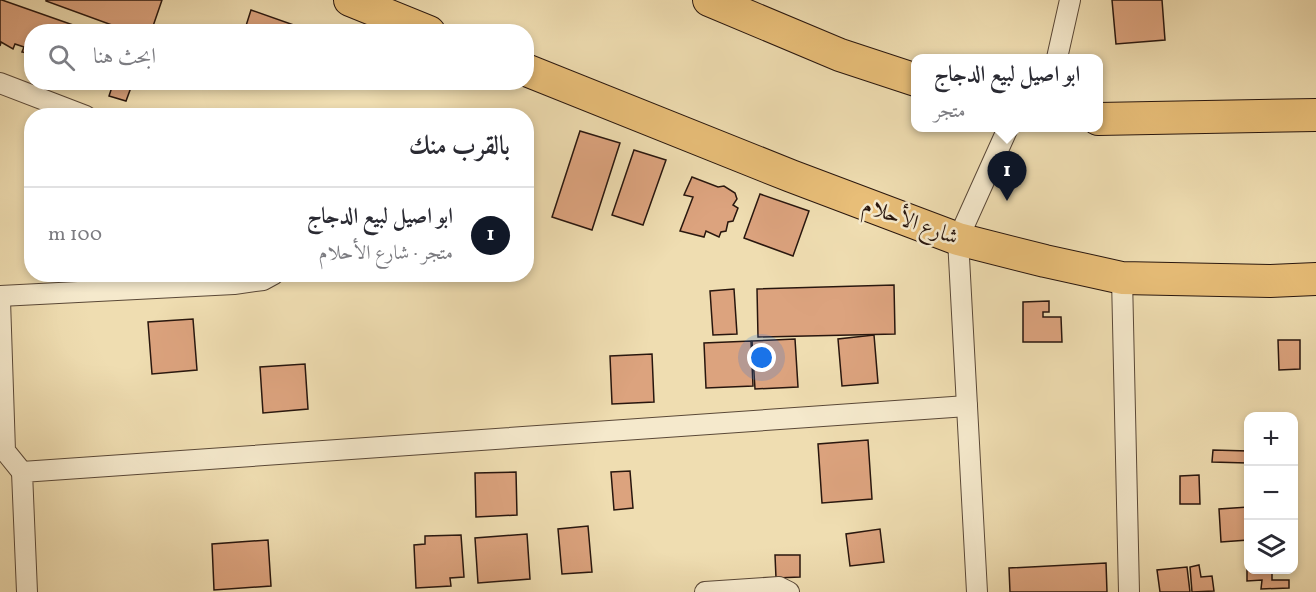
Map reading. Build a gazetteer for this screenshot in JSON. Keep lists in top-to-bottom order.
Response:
{
  "streets": {
    "main road": ["شارع الأحلام"]
  },
  "page": {
    "search": "ابحث هنا",
    "popup": ["ابو اصيل لبيع الدجاج", "متجر"],
    "heading": "بالقرب منك",
    "pins": "1",
    "list": [
      {
        "mark": "1",
        "name": "ابو اصيل لبيع الدجاج",
        "note": "متجر · شارع الأحلام",
        "value": "100 m"
      }
    ],
    "map_buttons": ["+", "−"]
  }
}
